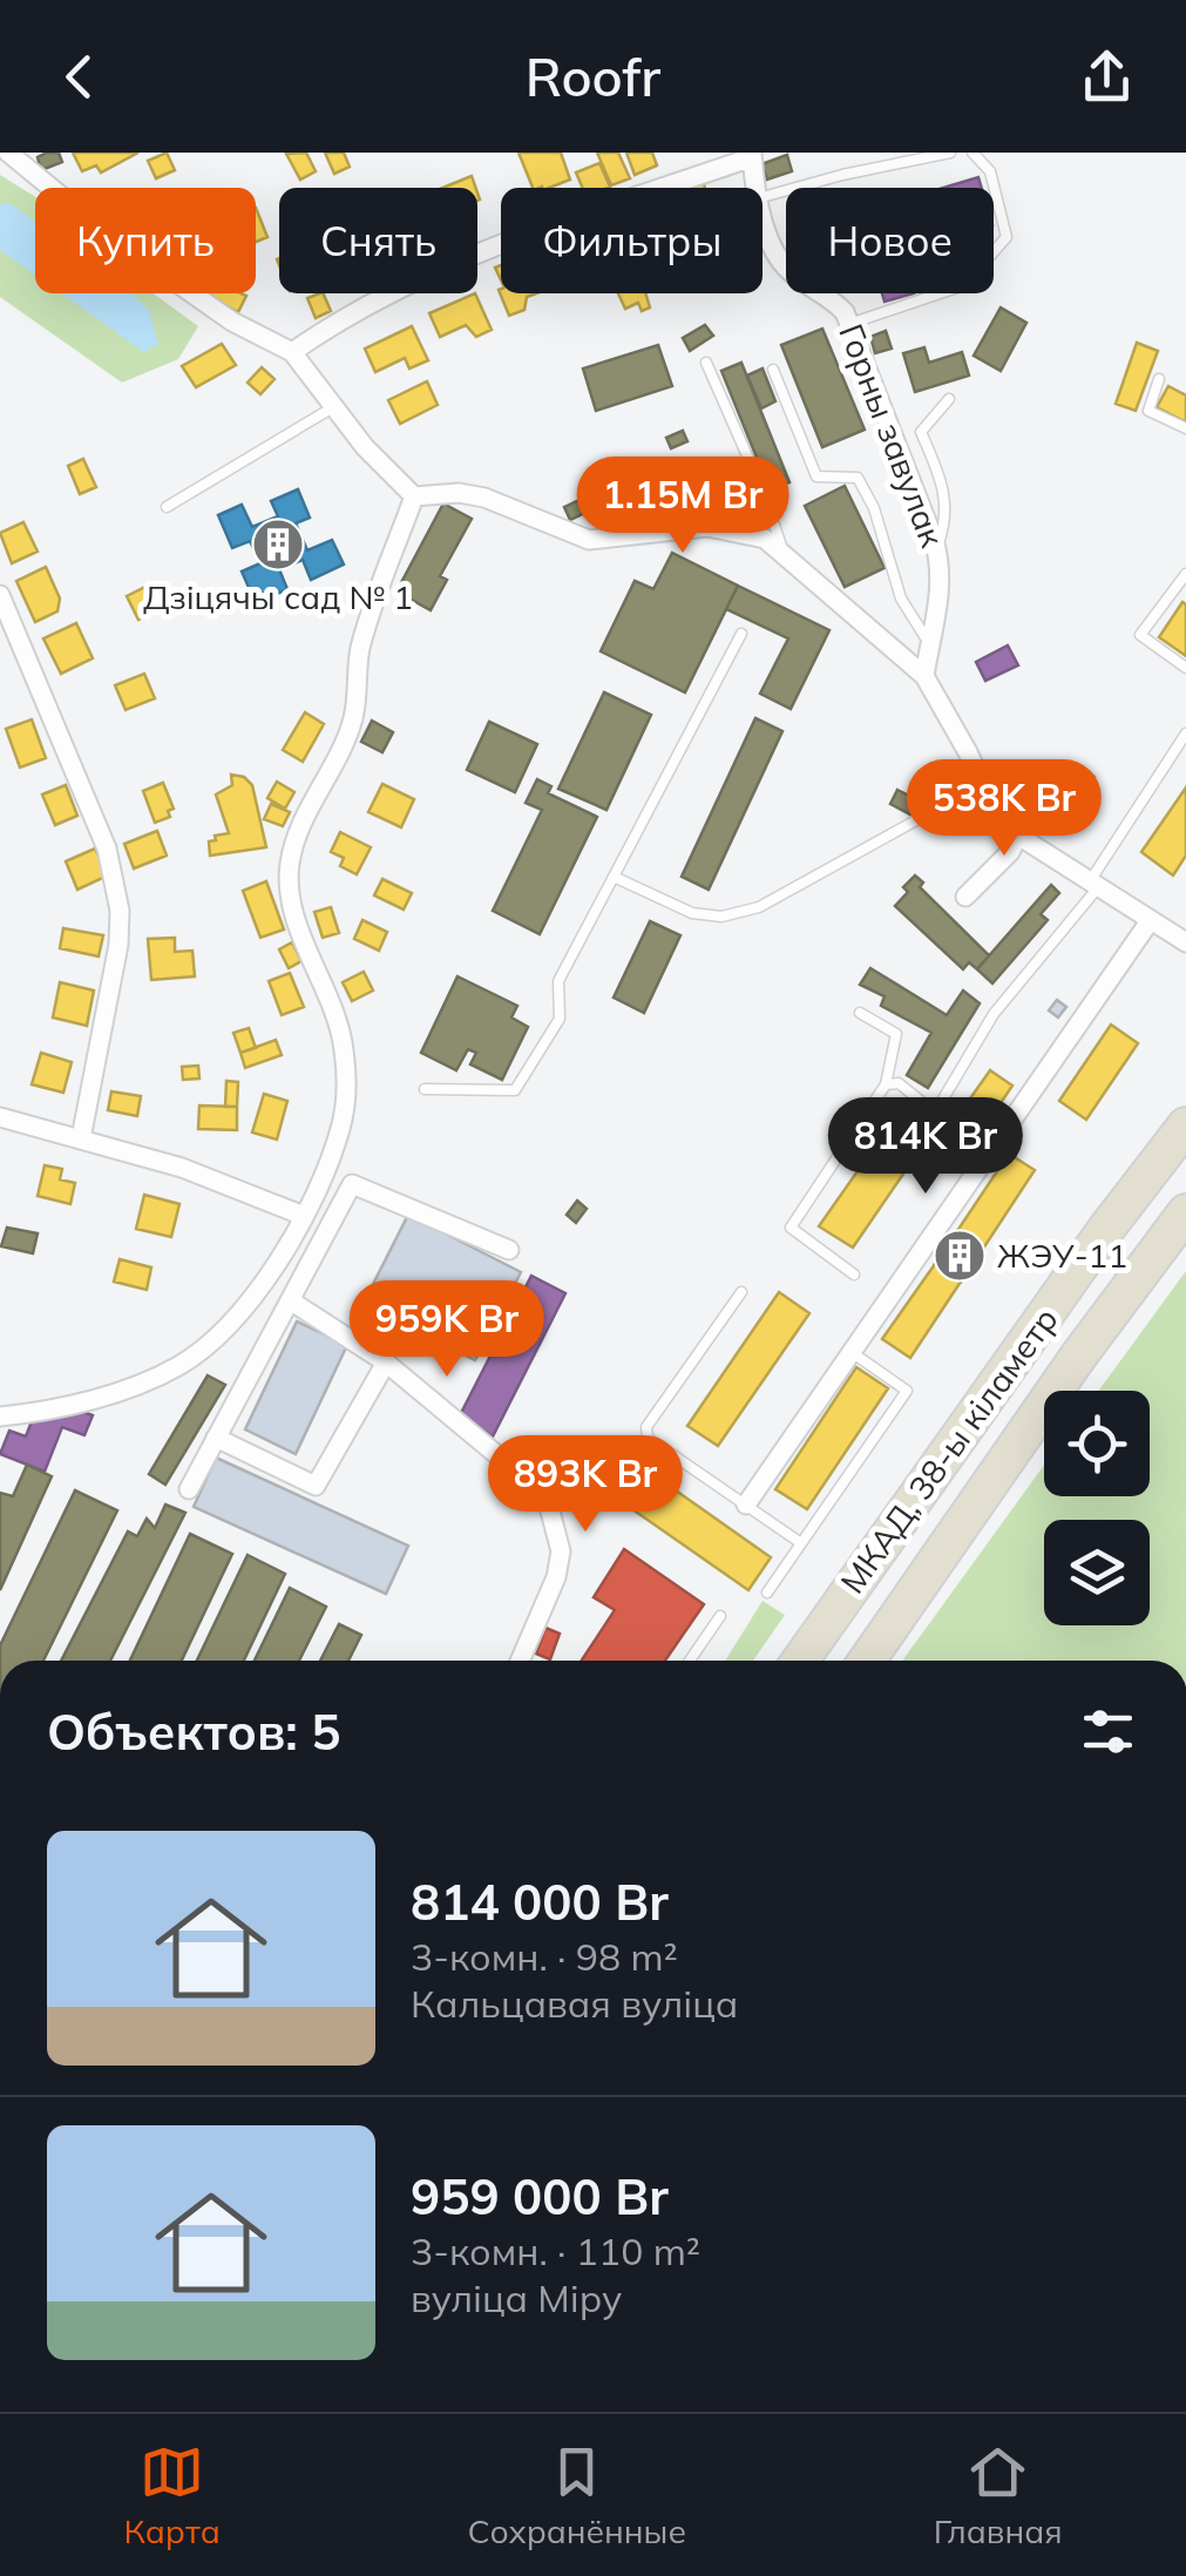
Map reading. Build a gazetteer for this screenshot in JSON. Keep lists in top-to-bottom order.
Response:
{
  "streets": {
    "highway": ["МКАД, 38-ы кіламетр"],
    "street": ["Горны завулак"]
  },
  "places": {
    "building": ["Дзіцячы сад № 1", "ЖЭУ-11"]
  },
  "page": {
    "header": "Roofr",
    "chip": [
      "Купить",
      "Снять",
      "Фильтры",
      "Новое"
    ],
    "price": [
      "1.15M Br",
      "538K Br",
      "814K Br",
      "959K Br",
      "893K Br"
    ],
    "heading": "Объектов: 5",
    "list": [
      {
        "name": "814 000 Br",
        "note": "3-комн. · 98 m² · Кальцавая вуліца"
      },
      {
        "name": "959 000 Br",
        "note": "3-комн. · 110 m² · вуліца Міру"
      }
    ],
    "tabs": ["Карта", "Сохранённые", "Главная"]
  }
}
